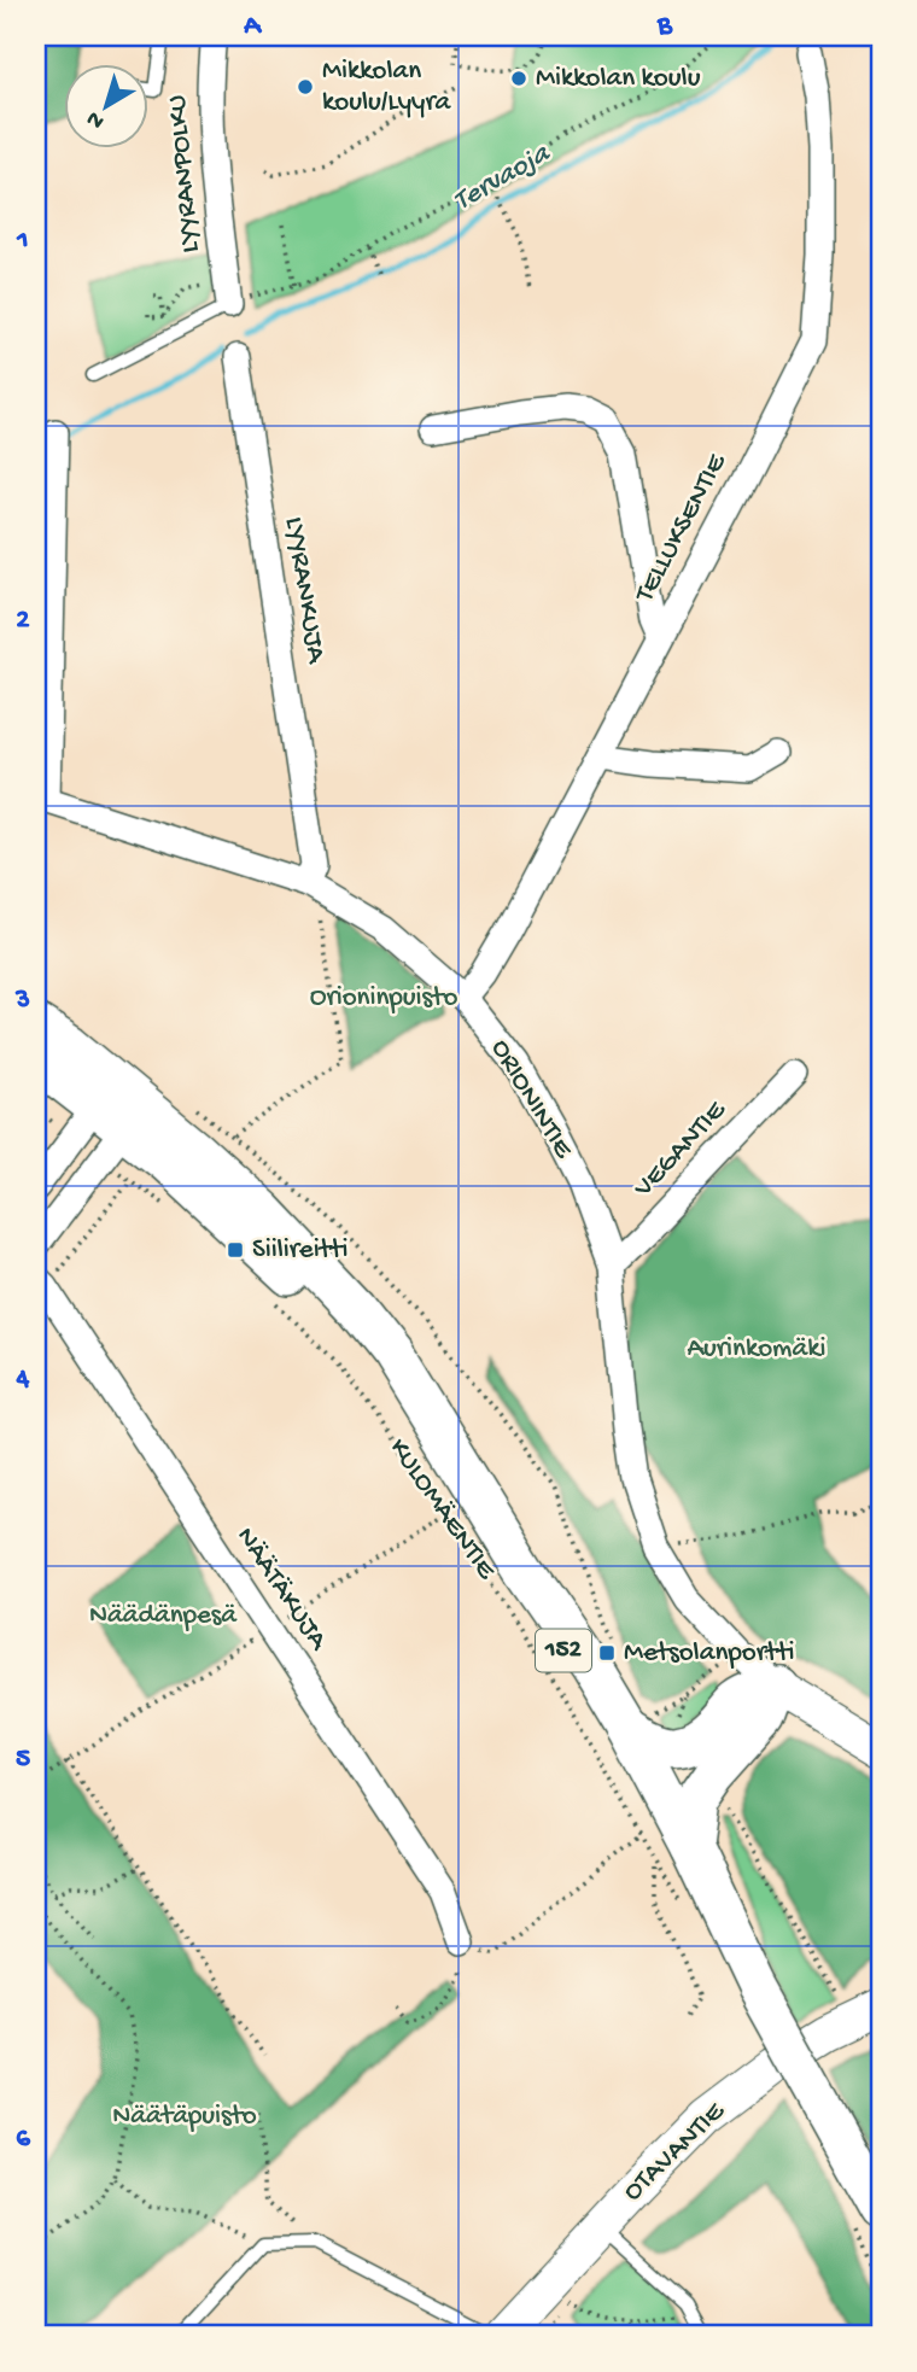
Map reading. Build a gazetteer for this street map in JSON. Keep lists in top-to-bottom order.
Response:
{
  "streets": {
    "main road": [
      "ORIONINTIE",
      "KULOMÄENTIE",
      "152",
      "OTAVANTIE"
    ],
    "street": [
      "LYYRANPOLKU",
      "TELLUKSENTIE",
      "LYYRANKUJA",
      "VEGANTIE",
      "NÄÄTÄKUJA"
    ]
  },
  "crossings": [
    ["TELLUKSENTIE", "ORIONINTIE"],
    ["LYYRANKUJA", "ORIONINTIE"],
    ["ORIONINTIE", "VEGANTIE"]
  ],
  "water": ["Tervaoja"],
  "parks": [
    "Orioninpuisto",
    "Aurinkomäki",
    "Näädänpesä",
    "Näätäpuisto"
  ],
  "places": {
    "other": ["Mikkolan koulu", "Mikkolan koulu/Lyyra"],
    "transit": ["Siilireitti", "Metsolanportti"]
  },
  "north": "bottom left",
  "grid": {
    "columns": ["A", "B"],
    "rows": [
      "1",
      "2",
      "3",
      "4",
      "5",
      "6"
    ]
  }
}
